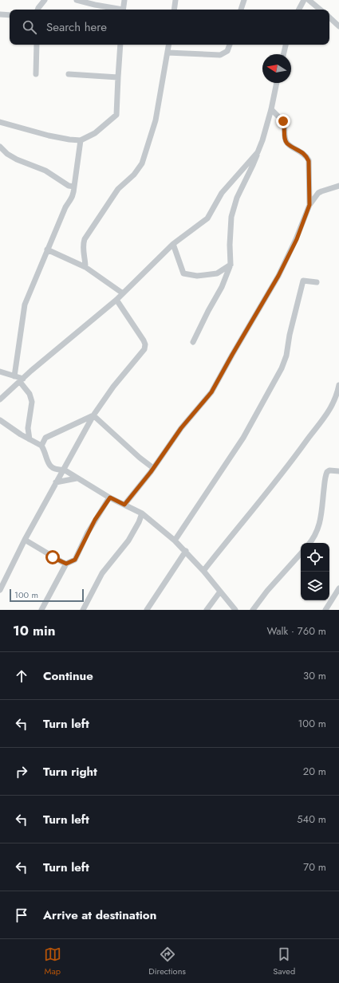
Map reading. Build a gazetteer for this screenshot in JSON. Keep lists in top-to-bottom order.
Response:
{
  "scale_bar": "100 m",
  "north": "left",
  "page": {
    "search": "Search here",
    "scale": "100 m",
    "heading": ["10 min", "Walk · 760 m"],
    "list": [
      ["Continue", "30 m"],
      ["Turn left", "100 m"],
      ["Turn right", "20 m"],
      ["Turn left", "540 m"],
      ["Turn left", "70 m"],
      "Arrive at destination"
    ],
    "nav": ["Map", "Directions", "Saved"]
  }
}
